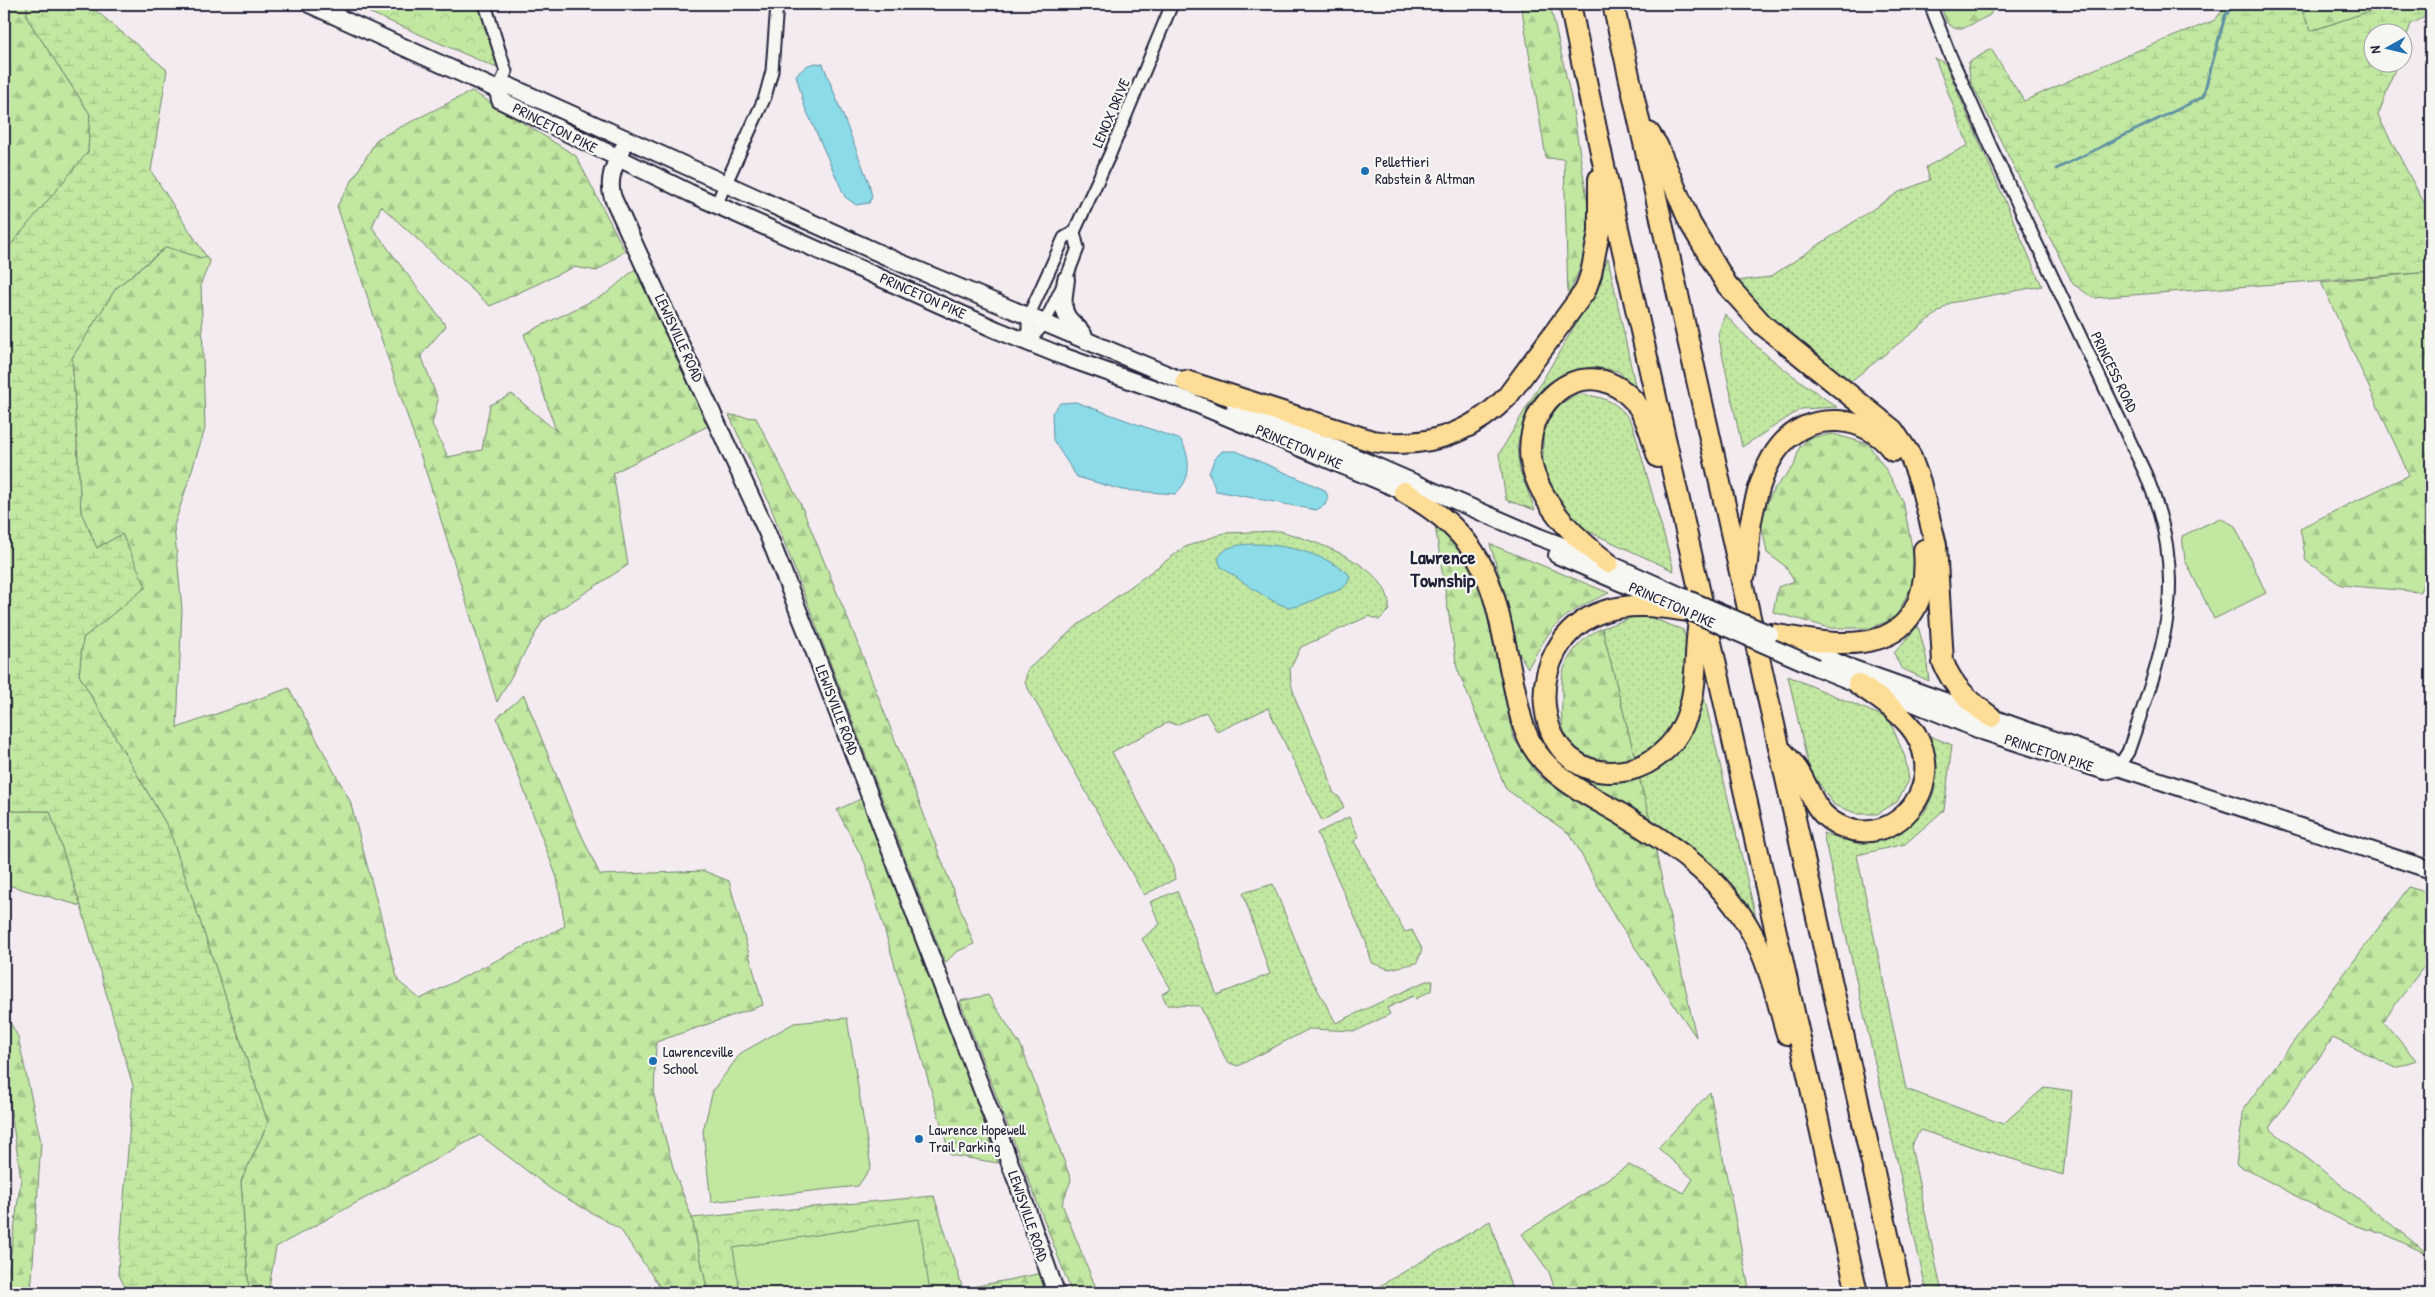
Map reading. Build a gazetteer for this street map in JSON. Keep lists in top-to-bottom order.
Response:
{
  "streets": {
    "main road": ["PRINCETON PIKE", "LEWISVILLE ROAD"],
    "street": ["LENOX DRIVE", "PRINCESS ROAD"]
  },
  "crossings": [
    ["LENOX DRIVE", "PRINCETON PIKE"],
    ["PRINCETON PIKE", "LEWISVILLE ROAD"],
    ["PRINCETON PIKE", "PRINCESS ROAD"]
  ],
  "districts": ["Lawrence Township"],
  "places": ["Pellettieri Rabstein & Altman", "Lawrenceville School", "Lawrence Hopewell Trail Parking"],
  "north": "left"
}
